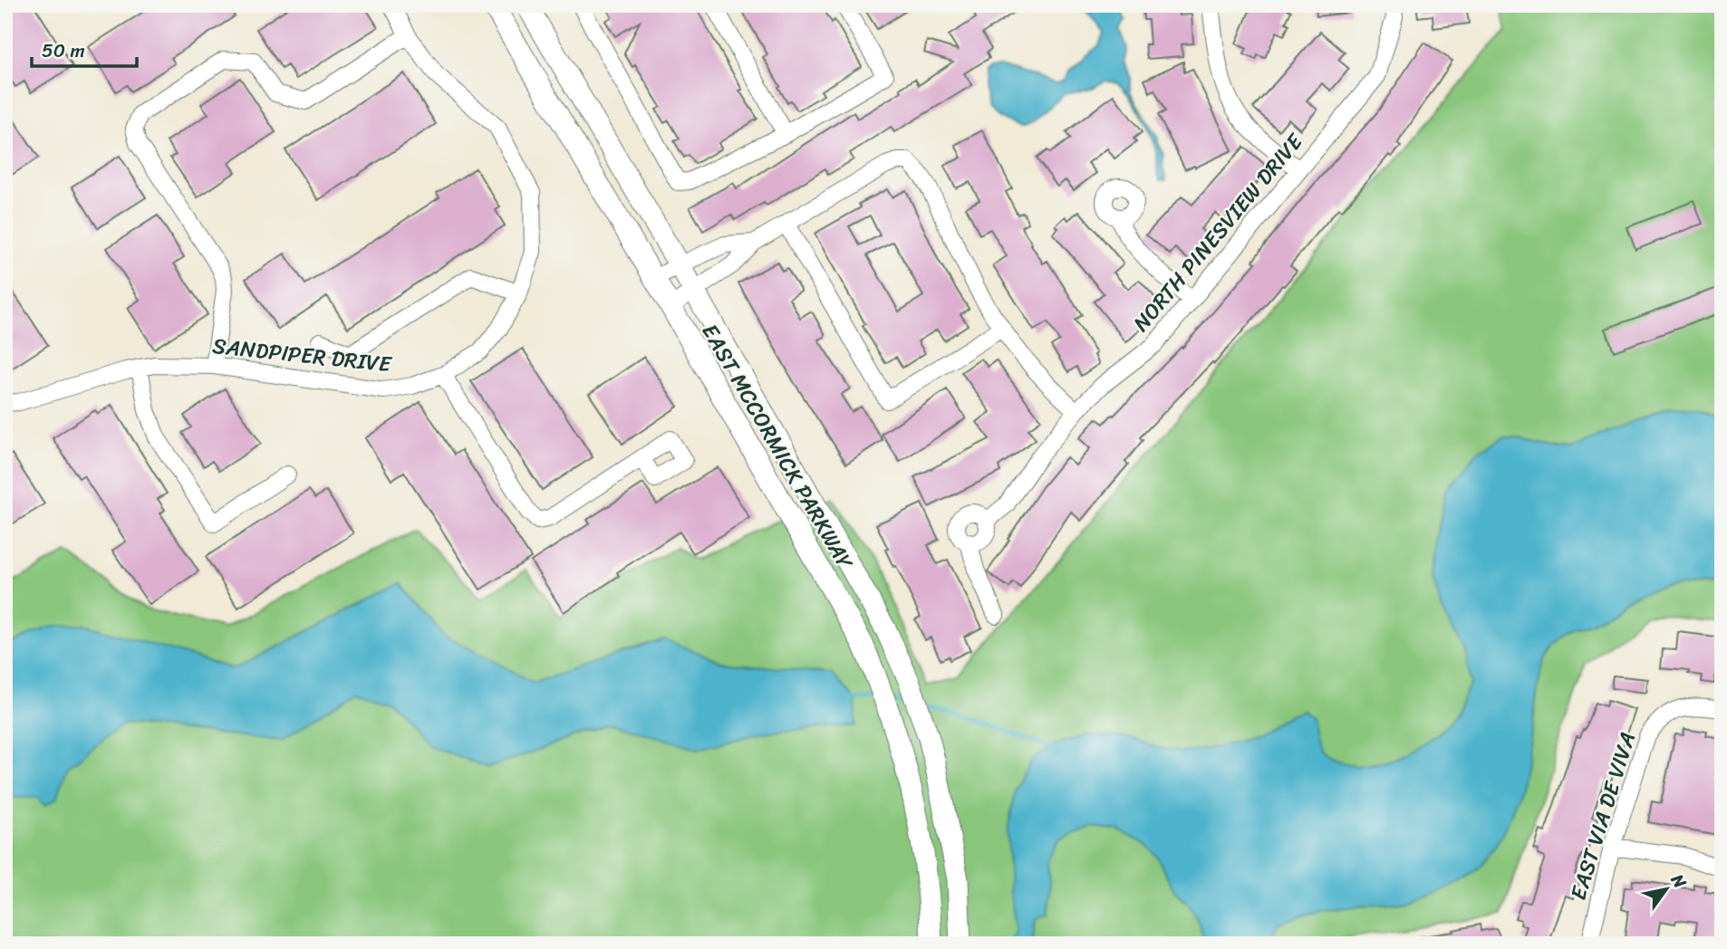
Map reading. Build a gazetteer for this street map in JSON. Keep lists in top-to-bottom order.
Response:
{
  "streets": {
    "main road": ["EAST MCCORMICK PARKWAY"],
    "street": ["NORTH PINESVIEW DRIVE", "SANDPIPER DRIVE", "EAST VIA DE VIVA"]
  },
  "scale_bar": "50 m",
  "north": "top right"
}
